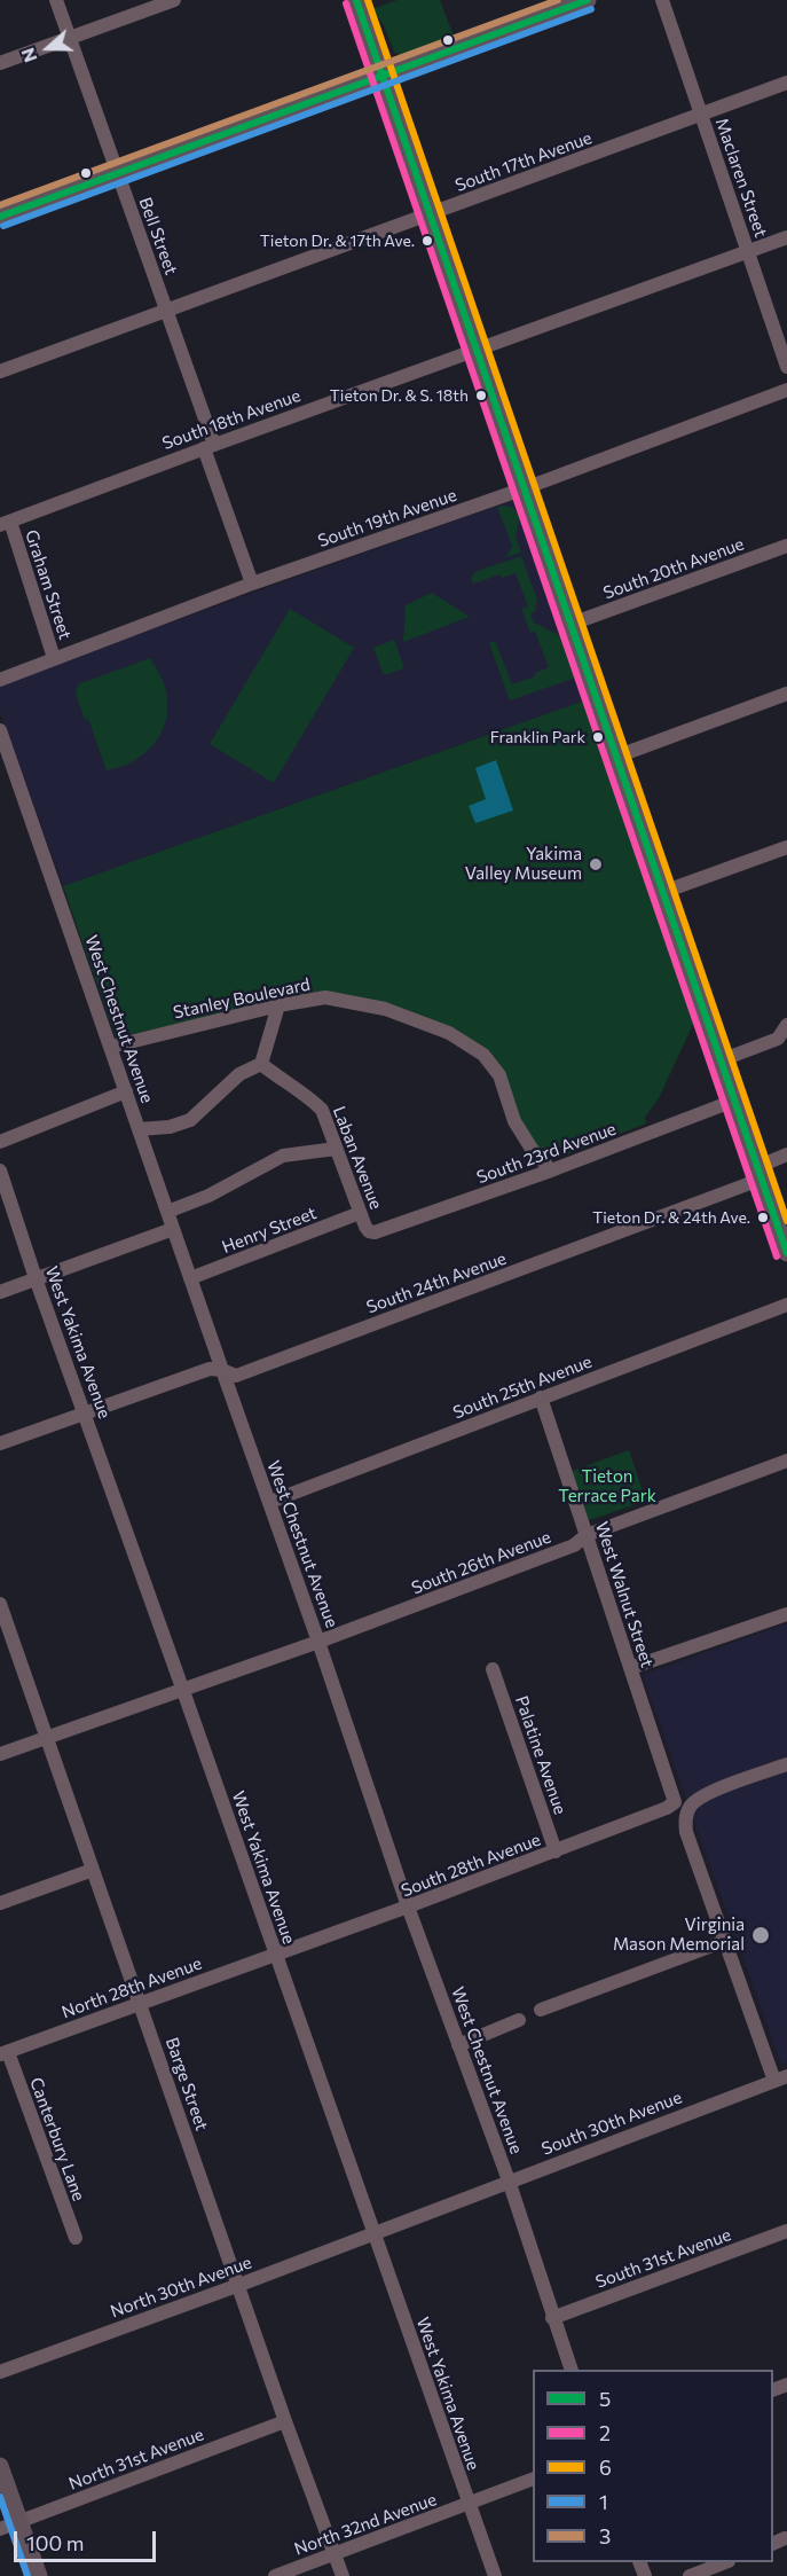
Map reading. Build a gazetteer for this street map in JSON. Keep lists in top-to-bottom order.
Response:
{
  "streets": {
    "street": [
      "South 17th Avenue",
      "Maclaren Street",
      "Bell Street",
      "South 18th Avenue",
      "South 19th Avenue",
      "South 20th Avenue",
      "Graham Street",
      "Stanley Boulevard",
      "West Chestnut Avenue",
      "South 23rd Avenue",
      "Laban Avenue",
      "Henry Street",
      "South 24th Avenue",
      "West Yakima Avenue",
      "South 25th Avenue",
      "South 26th Avenue",
      "West Walnut Street",
      "Palatine Avenue",
      "South 28th Avenue",
      "North 28th Avenue",
      "Barge Street",
      "South 30th Avenue",
      "Canterbury Lane",
      "South 31st Avenue",
      "North 30th Avenue",
      "North 31st Avenue",
      "North 32nd Avenue"
    ]
  },
  "crossings": [
    ["South 17th Avenue", "Maclaren Street"],
    ["South 17th Avenue", "Bell Street"],
    ["Maclaren Street", "South 18th Avenue"],
    ["Bell Street", "South 18th Avenue"],
    ["Bell Street", "South 19th Avenue"],
    ["South 18th Avenue", "Graham Street"],
    ["South 19th Avenue", "Graham Street"],
    ["Stanley Boulevard", "West Chestnut Avenue"],
    ["Stanley Boulevard", "South 23rd Avenue"],
    ["West Chestnut Avenue", "Henry Street"],
    ["West Chestnut Avenue", "South 24th Avenue"],
    ["West Chestnut Avenue", "South 25th Avenue"],
    ["West Chestnut Avenue", "South 26th Avenue"],
    ["West Chestnut Avenue", "South 28th Avenue"],
    ["West Chestnut Avenue", "South 30th Avenue"],
    ["West Chestnut Avenue", "South 31st Avenue"],
    ["South 23rd Avenue", "Laban Avenue"],
    ["Laban Avenue", "Henry Street"],
    ["South 24th Avenue", "West Yakima Avenue"],
    ["West Yakima Avenue", "South 26th Avenue"],
    ["West Yakima Avenue", "South 28th Avenue"],
    ["West Yakima Avenue", "North 28th Avenue"],
    ["West Yakima Avenue", "South 30th Avenue"],
    ["West Yakima Avenue", "North 30th Avenue"],
    ["West Yakima Avenue", "North 32nd Avenue"],
    ["South 25th Avenue", "West Walnut Street"],
    ["South 26th Avenue", "West Walnut Street"],
    ["South 26th Avenue", "Barge Street"],
    ["West Walnut Street", "South 28th Avenue"],
    ["Palatine Avenue", "South 28th Avenue"],
    ["South 28th Avenue", "North 28th Avenue"],
    ["North 28th Avenue", "Barge Street"],
    ["North 28th Avenue", "Canterbury Lane"],
    ["Barge Street", "North 30th Avenue"],
    ["Barge Street", "North 31st Avenue"],
    ["Barge Street", "North 32nd Avenue"],
    ["South 30th Avenue", "North 30th Avenue"]
  ],
  "parks": ["Tieton Terrace Park"],
  "places": [
    "Tieton Dr. & 17th Ave.",
    "Tieton Dr. & S. 18th",
    "Franklin Park",
    "Yakima Valley Museum",
    "Tieton Dr. & 24th Ave.",
    "Virginia Mason Memorial"
  ],
  "lines": [
    "transit line 5",
    "transit line 6",
    "transit line 3",
    "transit line 2",
    "transit line 1"
  ],
  "legend": [
    "5",
    "2",
    "6",
    "1",
    "3"
  ],
  "scale_bar": "100 m",
  "north": "left"
}
